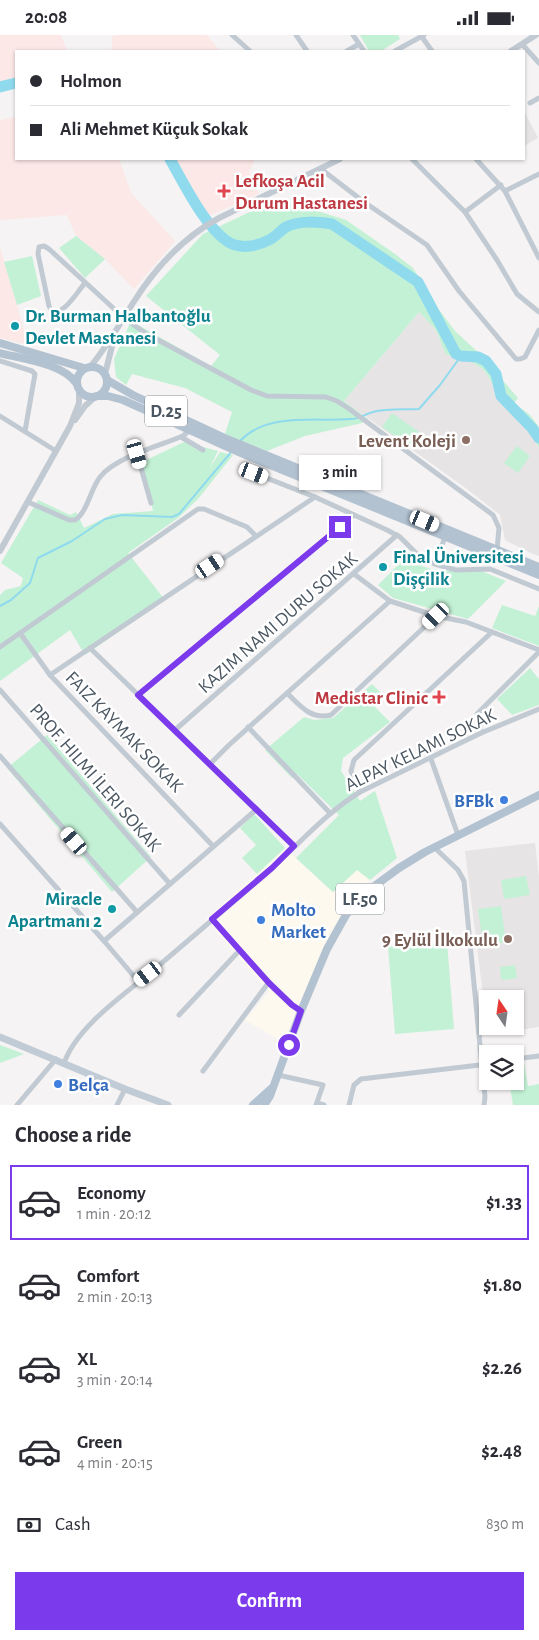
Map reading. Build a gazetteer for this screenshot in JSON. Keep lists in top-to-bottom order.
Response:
{
  "streets": {
    "main road": ["D.25", "LF.50"],
    "street": ["FAIZ KAYMAK SOKAK", "ALPAY KELAMI SOKAK", "PROF. HILMI İLERI SOKAK"]
  },
  "places": {
    "health": ["Lefkoşa Acil Durum Hastanesi", "Medistar Clinic"],
    "other": [
      "Dr. Burman Halbantoğlu Devlet Mastanesi",
      "Levent Koleji",
      "Final Üniversitesi Dişçilik",
      "BFBk",
      "Miracle Apartmanı 2",
      "Molto Market",
      "9 Eylül İlkokulu",
      "Belça"
    ]
  },
  "north": "top",
  "page": {
    "status": "20:08",
    "banner": ["Holmon", "Ali Mehmet Küçuk Sokak"],
    "bubble": "3 min",
    "heading": "Choose a ride",
    "list": [
      {
        "name": "Economy",
        "note": "1 min · 20:12",
        "value": "$1.33"
      },
      {
        "name": "Comfort",
        "note": "2 min · 20:13",
        "value": "$1.80"
      },
      {
        "name": "XL",
        "note": "3 min · 20:14",
        "value": "$2.26"
      },
      {
        "name": "Green",
        "note": "4 min · 20:15",
        "value": "$2.48"
      }
    ],
    "pay": ["Cash", "830 m"],
    "buttons": "Confirm"
  }
}
